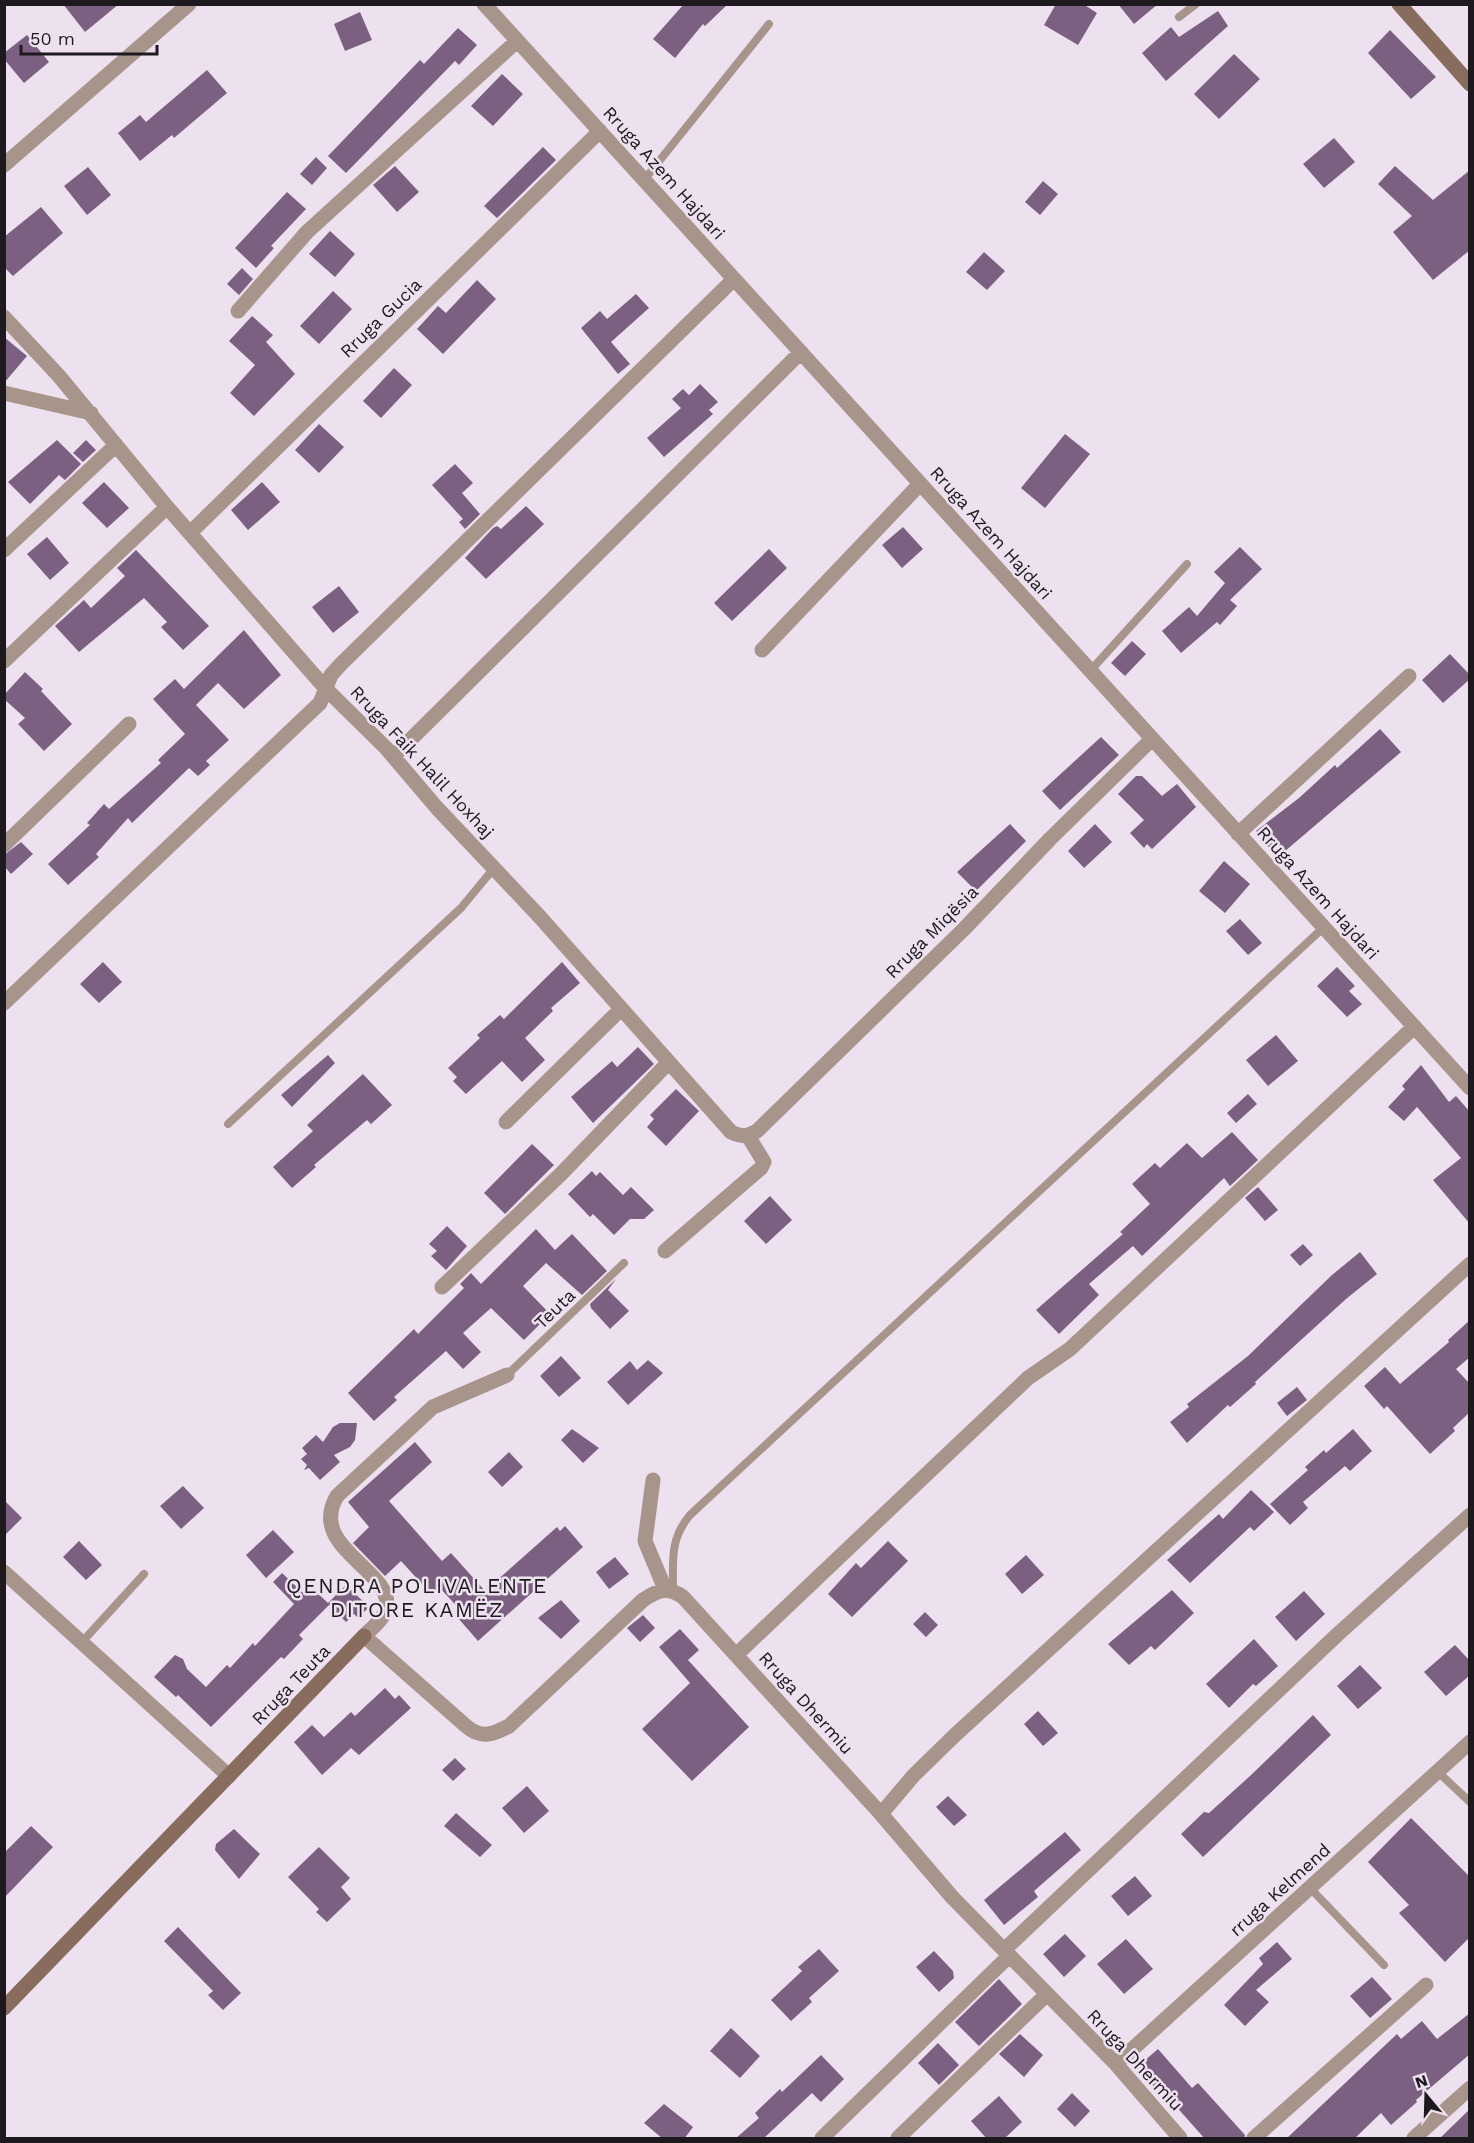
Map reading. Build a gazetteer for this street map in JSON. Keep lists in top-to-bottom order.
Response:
{
  "streets": {
    "street": [
      "Rruga Azem Hajdari",
      "Rruga Gucia",
      "Rruga Faik Halil Hoxhaj",
      "Rruga Miqësia",
      "Rruga Teuta",
      "Rruga Dhermiu",
      "rruga Kelmend"
    ],
    "lane": ["Teuta"]
  },
  "crossings": [
    ["Rruga Azem Hajdari", "Rruga Gucia"],
    ["Rruga Azem Hajdari", "Rruga Miqësia"],
    ["Rruga Gucia", "Rruga Faik Halil Hoxhaj"],
    ["Rruga Faik Halil Hoxhaj", "Rruga Miqësia"],
    ["Teuta", "Rruga Teuta"],
    ["Rruga Dhermiu", "rruga Kelmend"]
  ],
  "districts": ["QENDRA POLIVALENTE DITORE KAMËZ"],
  "scale_bar": "50 m",
  "north": "top"
}
